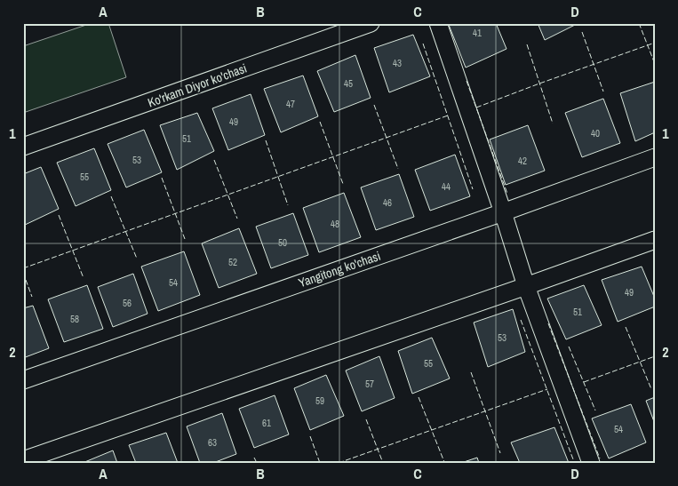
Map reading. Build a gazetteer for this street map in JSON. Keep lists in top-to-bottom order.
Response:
{
  "streets": {
    "street": ["Ko'rkam Diyor ko'chasi", "Yangitong ko'chasi"]
  },
  "house_numbers": [
    "41",
    "43",
    "45",
    "47",
    "49",
    "40",
    "51",
    "53",
    "42",
    "55",
    "44",
    "46",
    "48",
    "50",
    "52",
    "54",
    "49",
    "56",
    "51",
    "58",
    "53",
    "55",
    "57",
    "59",
    "61",
    "54",
    "63"
  ],
  "grid": {
    "columns": [
      "A",
      "B",
      "C",
      "D"
    ],
    "rows": ["1", "2"]
  }
}
